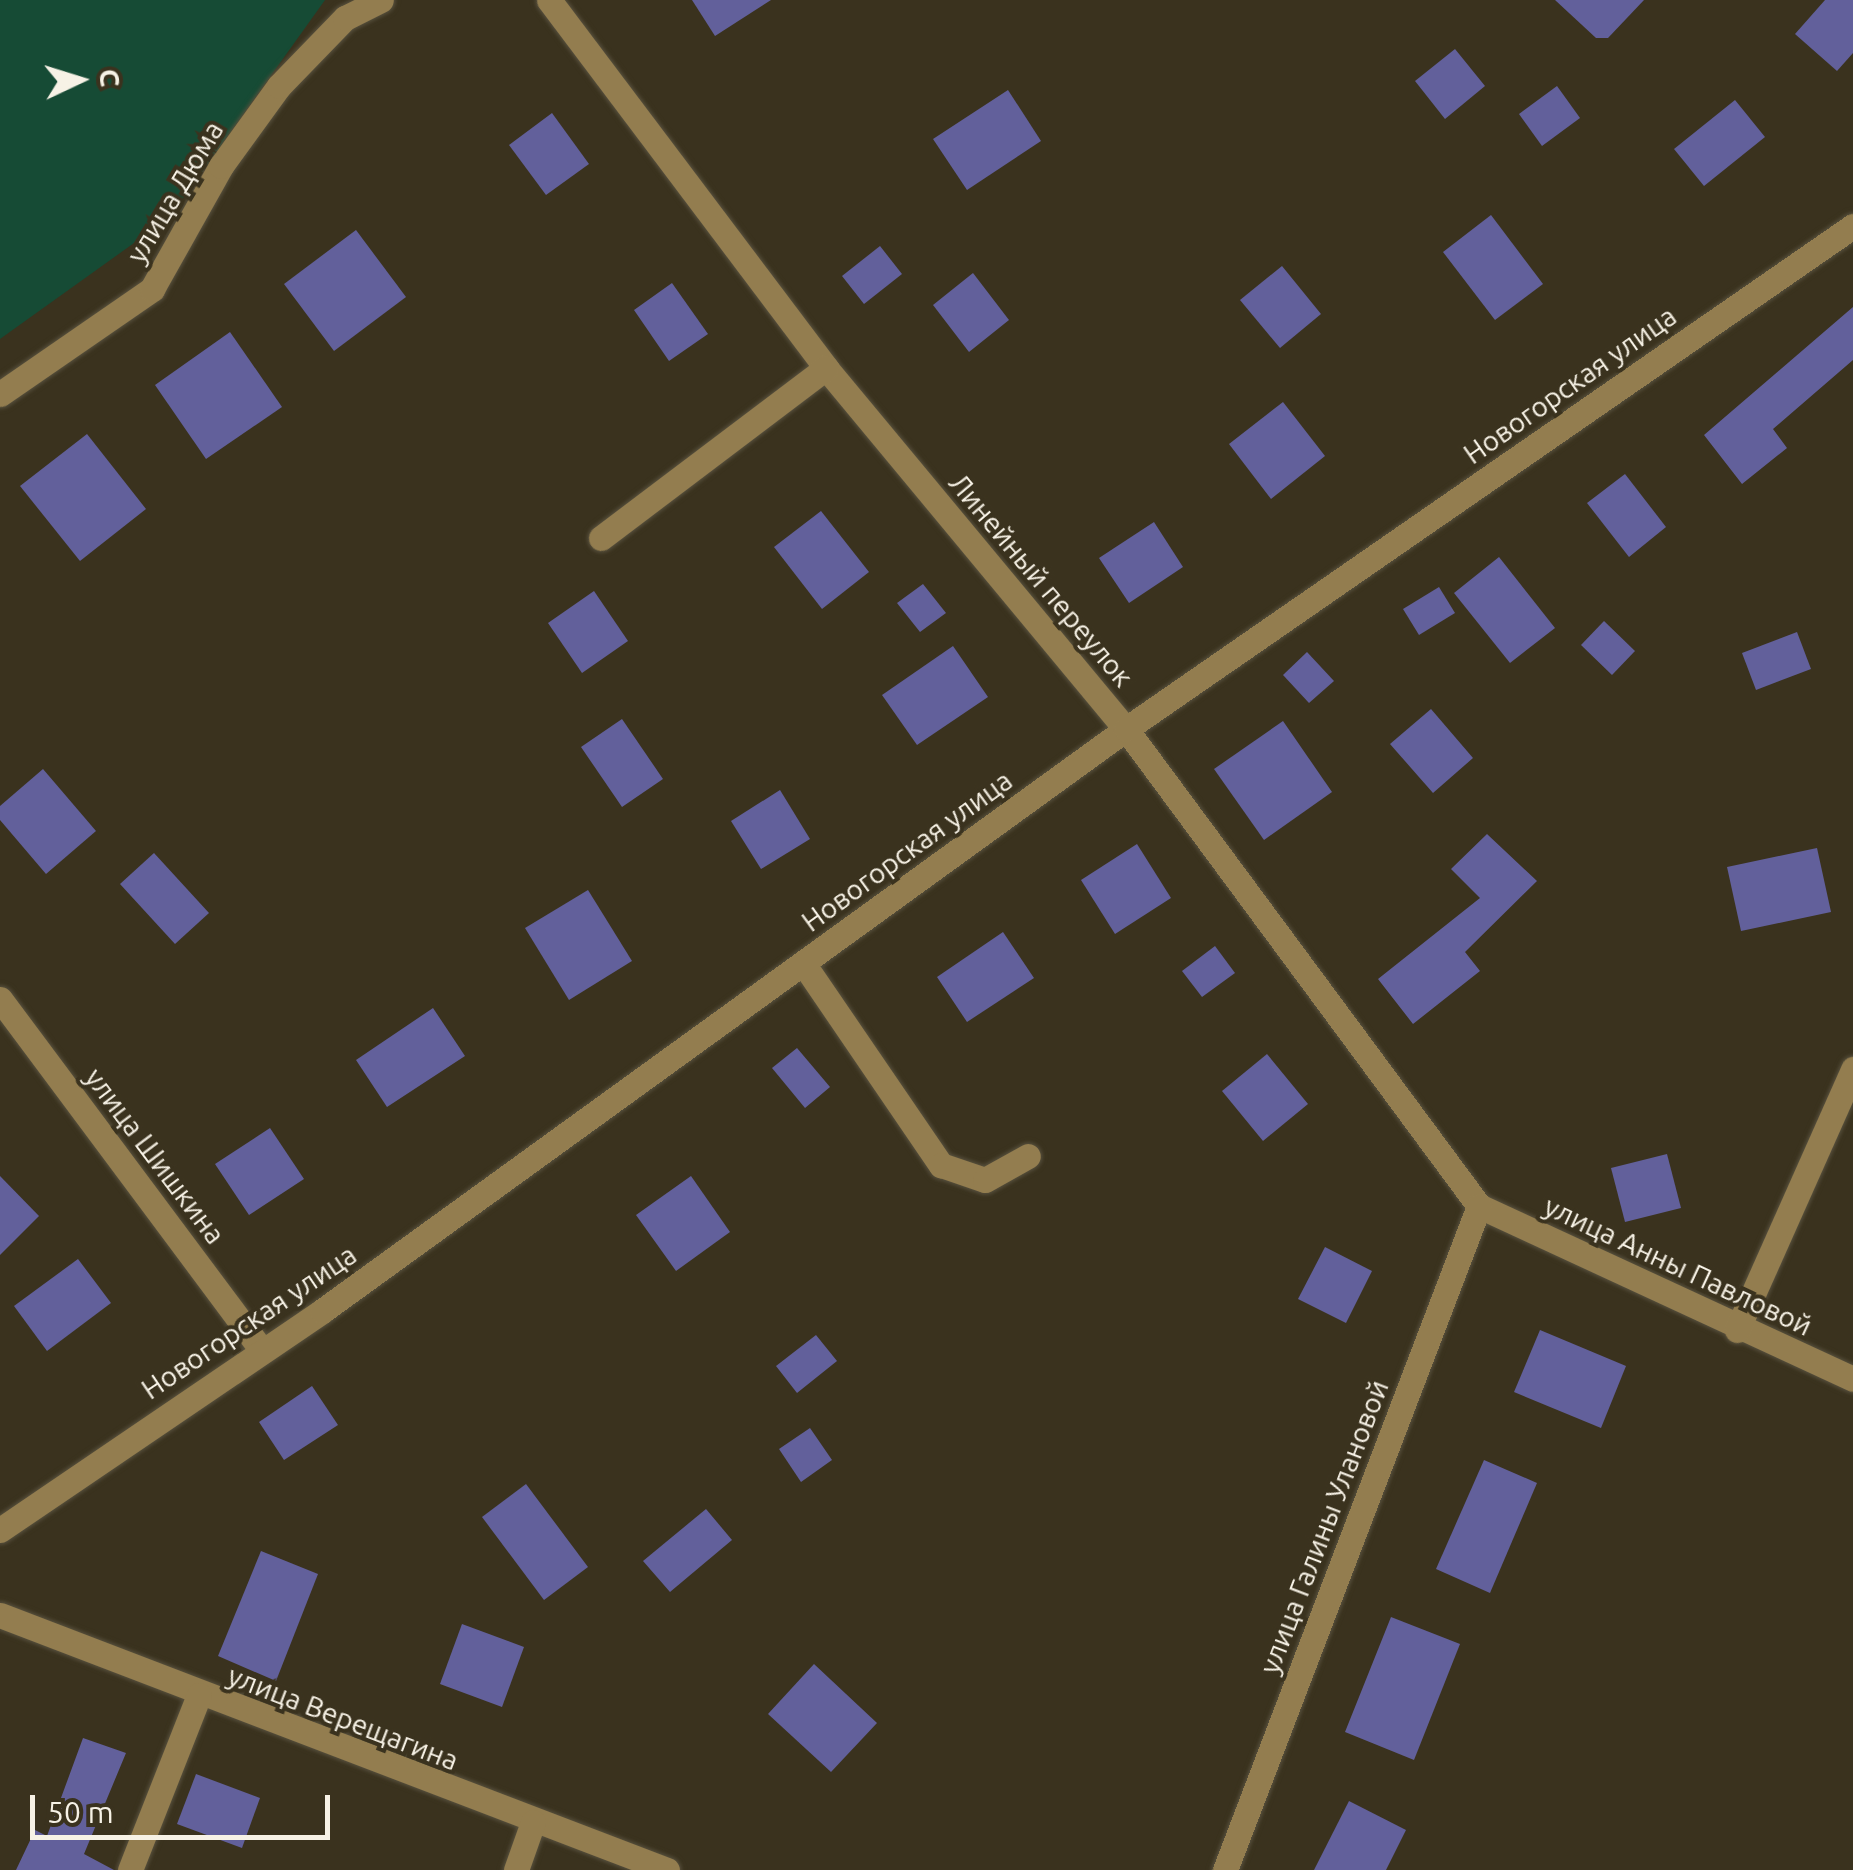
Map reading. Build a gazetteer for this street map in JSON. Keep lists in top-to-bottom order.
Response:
{
  "streets": {
    "street": [
      "улица Дюма",
      "Новогорская улица",
      "Линейный переулок",
      "улица Шишкина",
      "улица Анны Павловой",
      "улица Галины Улановой",
      "улица Верещагина"
    ]
  },
  "crossings": [
    ["Новогорская улица", "Линейный переулок"],
    ["Новогорская улица", "улица Шишкина"],
    ["Линейный переулок", "улица Анны Павловой"],
    ["Линейный переулок", "улица Галины Улановой"],
    ["улица Анны Павловой", "улица Галины Улановой"]
  ],
  "scale_bar": "50 m",
  "north": "right"
}
